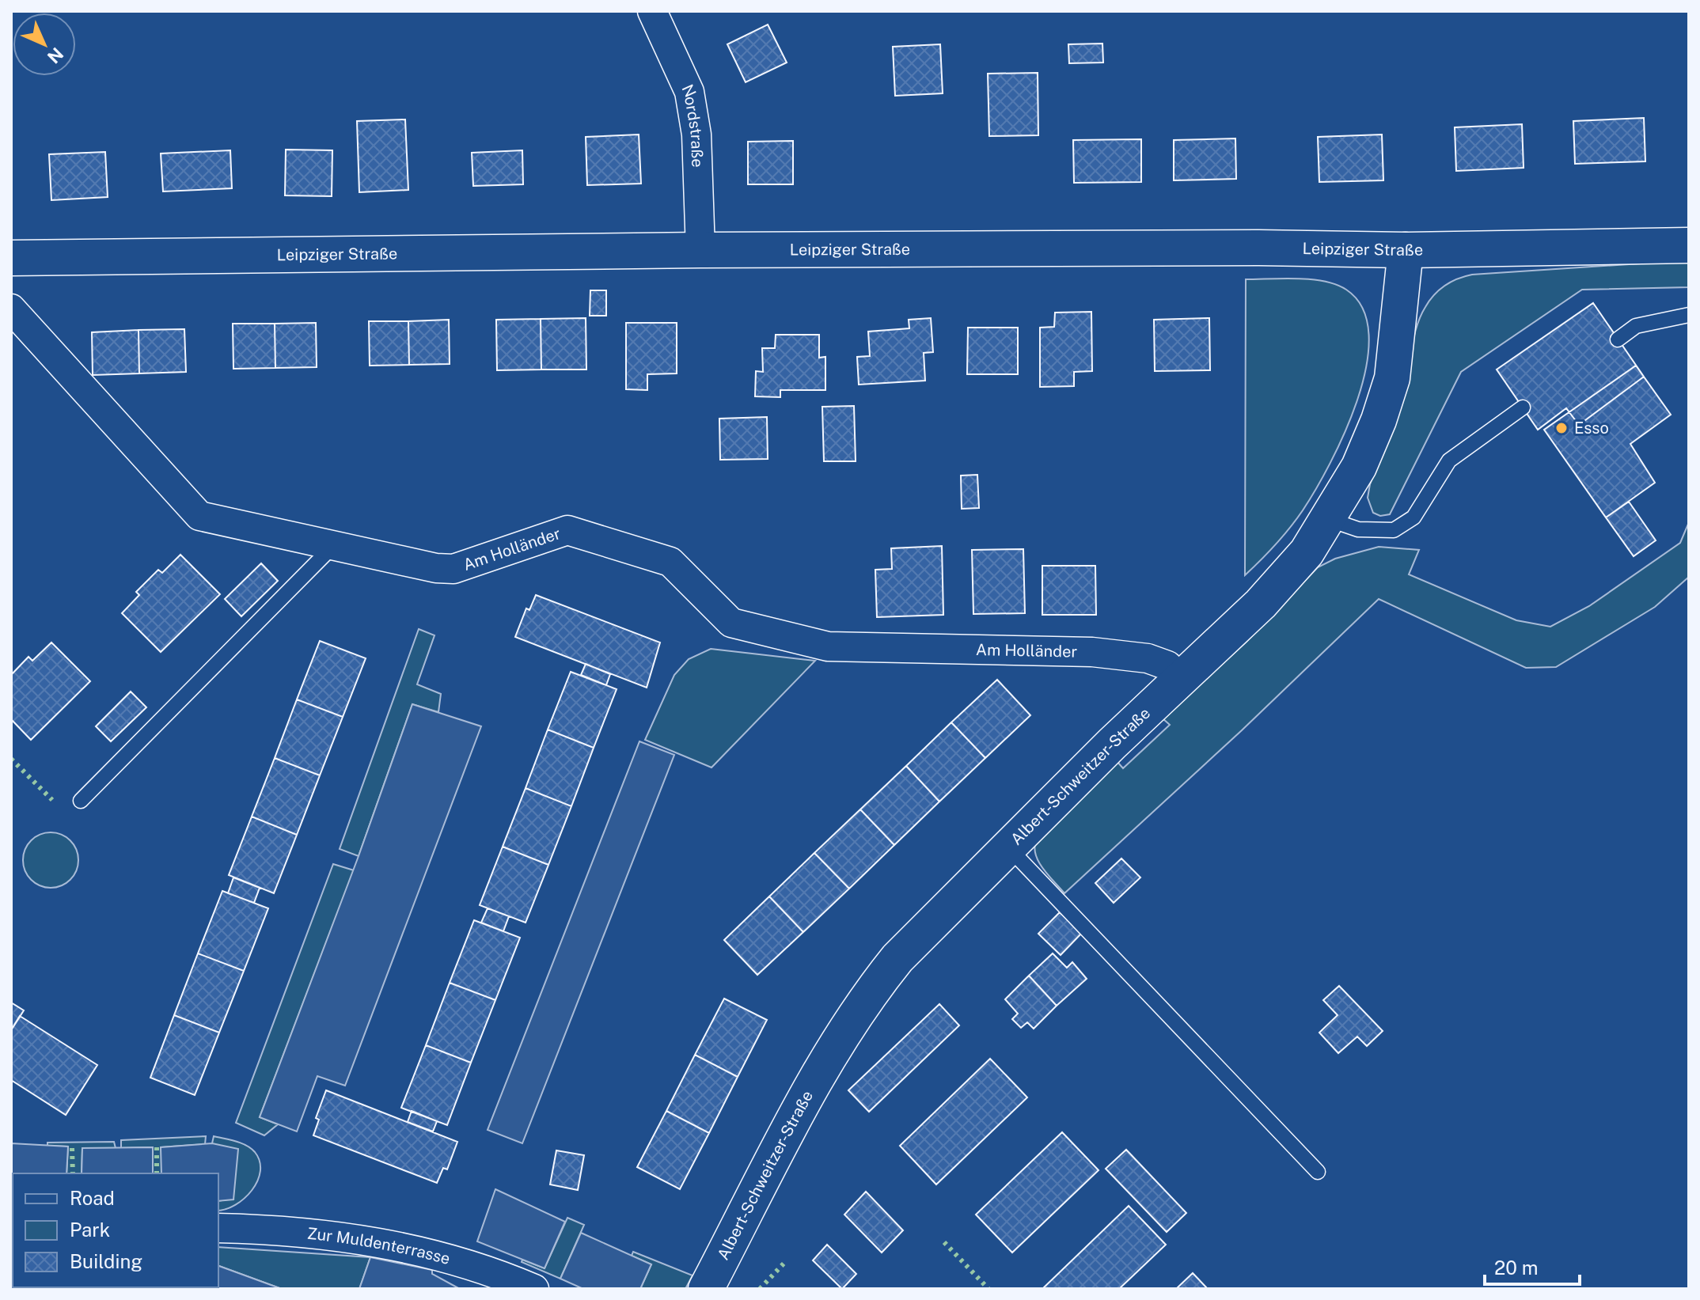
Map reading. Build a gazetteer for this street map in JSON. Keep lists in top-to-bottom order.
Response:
{
  "streets": {
    "main road": ["Leipziger Straße", "Albert-Schweitzer-Straße"],
    "street": ["Nordstraße", "Am Holländer", "Zur Muldenterrasse"]
  },
  "crossings": [
    ["Nordstraße", "Leipziger Straße"],
    ["Leipziger Straße", "Albert-Schweitzer-Straße"],
    ["Am Holländer", "Albert-Schweitzer-Straße"]
  ],
  "places": ["Esso"],
  "legend": ["Road", "Park", "Building"],
  "scale_bar": "20 m",
  "north": "bottom right"
}
